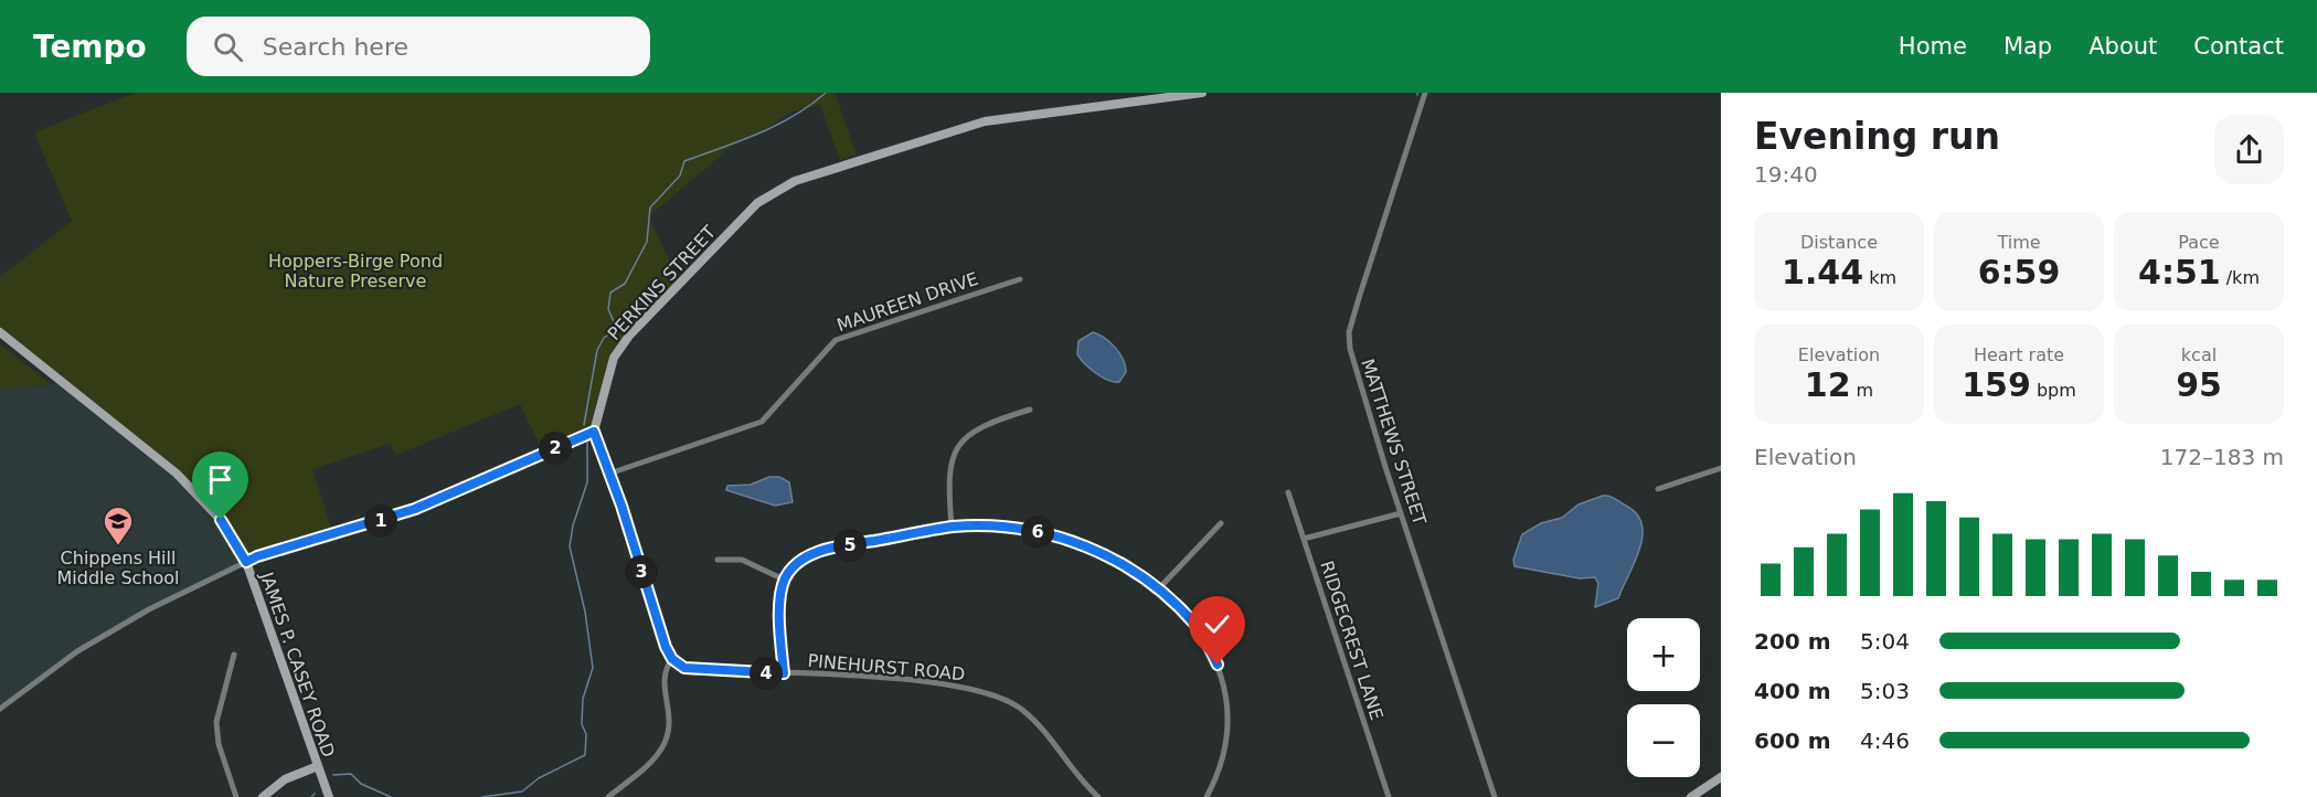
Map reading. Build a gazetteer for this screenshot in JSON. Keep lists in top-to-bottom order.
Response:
{
  "streets": {
    "street": [
      "PERKINS STREET",
      "MAUREEN DRIVE",
      "MATTHEWS STREET",
      "RIDGECREST LANE",
      "JAMES P. CASEY ROAD",
      "PINEHURST ROAD"
    ]
  },
  "parks": ["Hoppers-Birge Pond Nature Preserve"],
  "places": {
    "school or university": ["Chippens Hill Middle School"]
  },
  "page": {
    "header": "Tempo",
    "search": "Search here",
    "nav": [
      "Home",
      "Map",
      "About",
      "Contact"
    ],
    "heading": ["Evening run", "19:40"],
    "stats": [
      ["Distance", "1.44 km"],
      ["Time", "6:59"],
      ["Pace", "4:51 /km"],
      ["Elevation", "12 m"],
      ["Heart rate", "159 bpm"],
      ["kcal", "95"]
    ],
    "chart": ["Elevation", "172–183 m"],
    "pins": [
      "2",
      "1",
      "6",
      "5",
      "3",
      "4"
    ],
    "list": [
      {
        "name": "200 m",
        "note": "5:04"
      },
      {
        "name": "400 m",
        "note": "5:03"
      },
      {
        "name": "600 m",
        "note": "4:46"
      }
    ],
    "map_buttons": ["+", "−"]
  }
}
